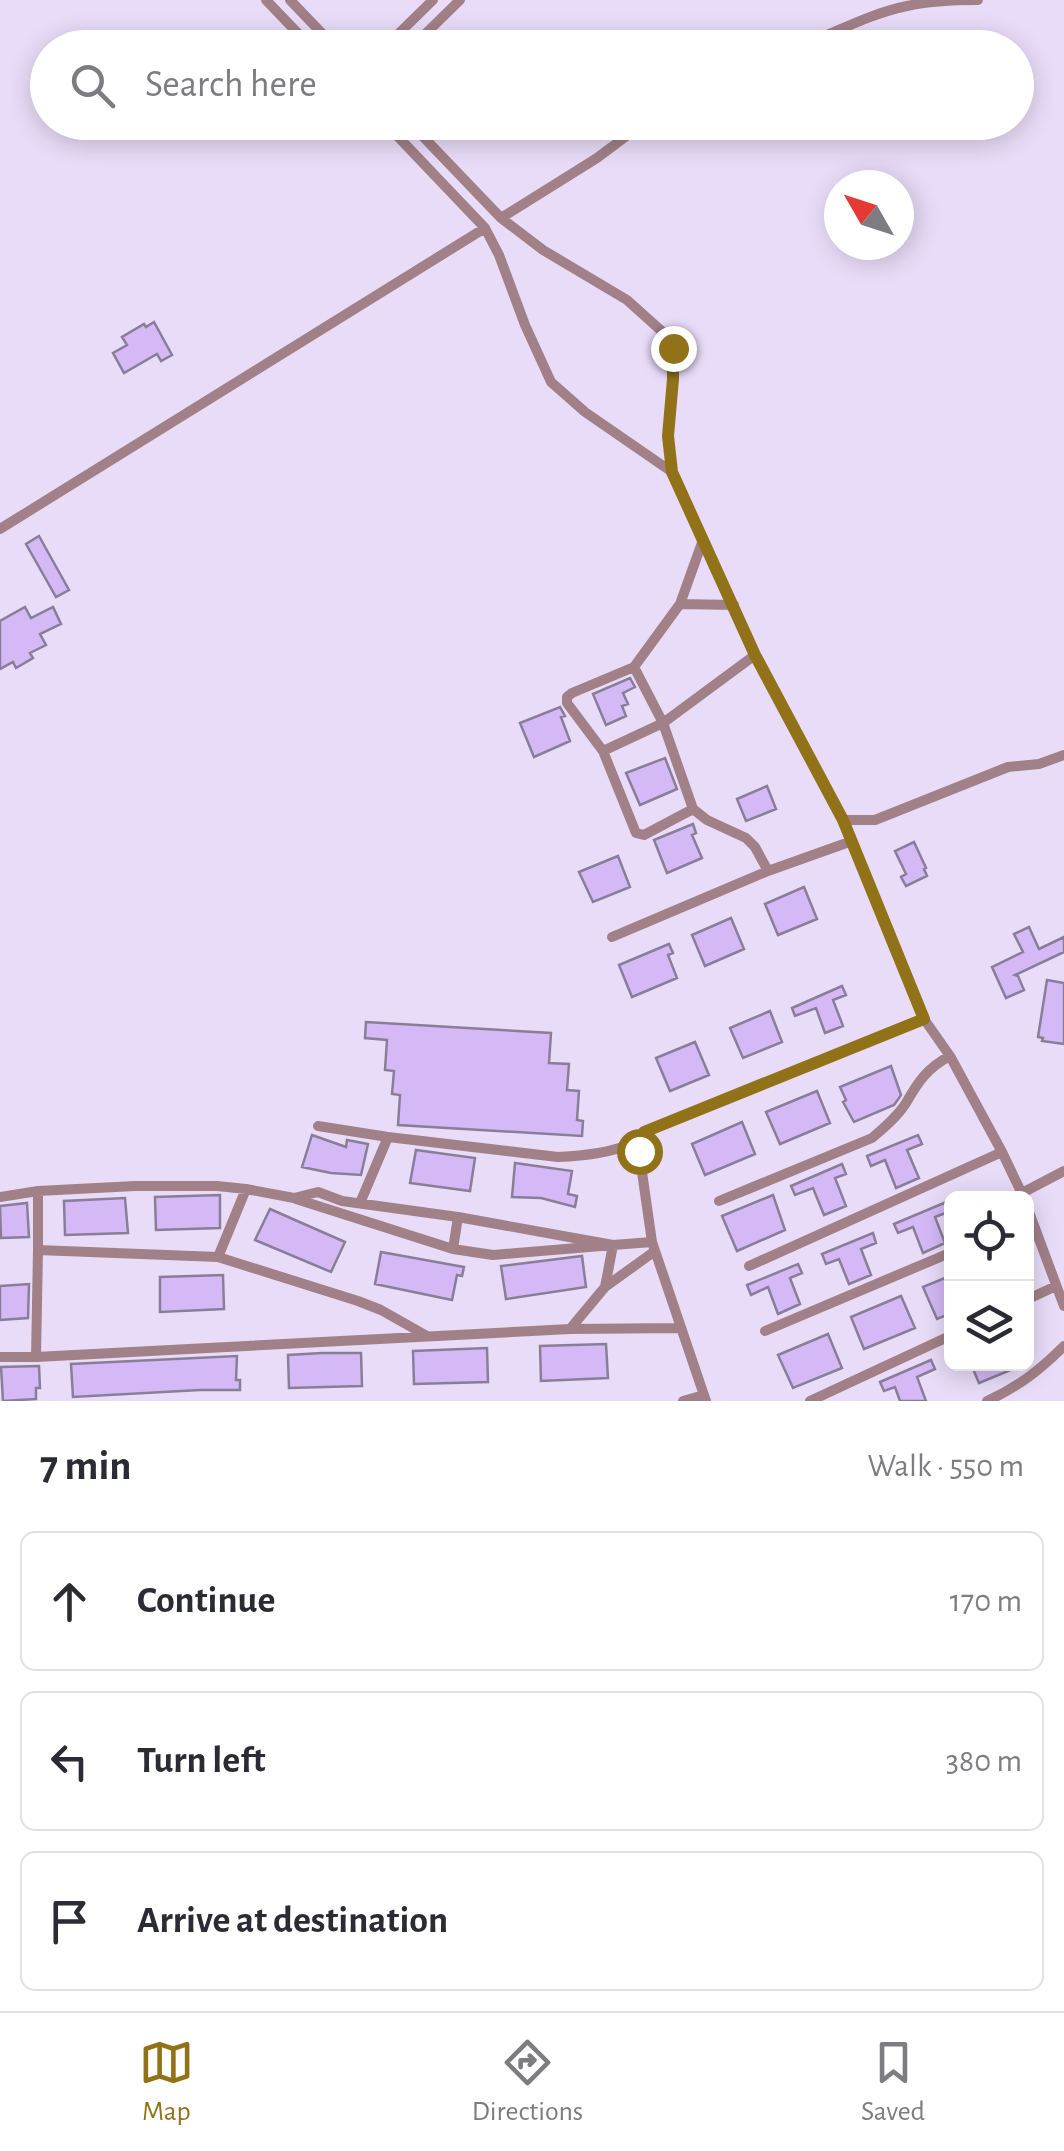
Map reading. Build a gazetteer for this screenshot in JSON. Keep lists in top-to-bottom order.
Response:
{
  "north": "top left",
  "page": {
    "search": "Search here",
    "heading": ["7 min", "Walk · 550 m"],
    "list": [
      ["Continue", "170 m"],
      ["Turn left", "380 m"],
      "Arrive at destination"
    ],
    "nav": ["Map", "Directions", "Saved"]
  }
}
